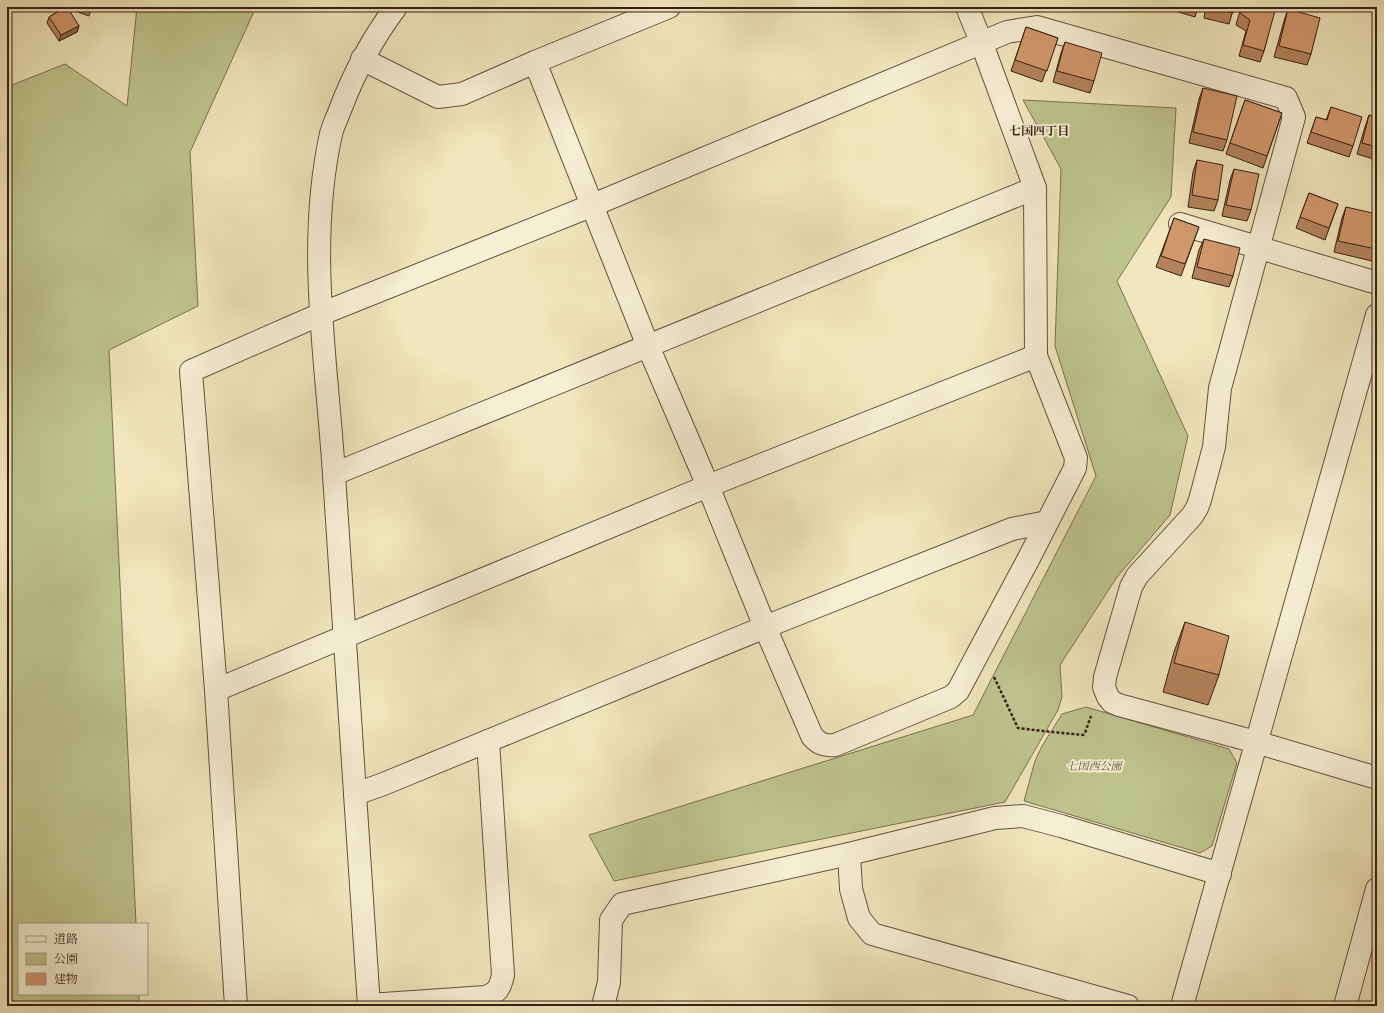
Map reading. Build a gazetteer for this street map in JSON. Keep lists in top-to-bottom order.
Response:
{
  "districts": ["七国四丁目"],
  "parks": ["七国西公園"],
  "legend": ["道路", "公園", "建物"]
}
